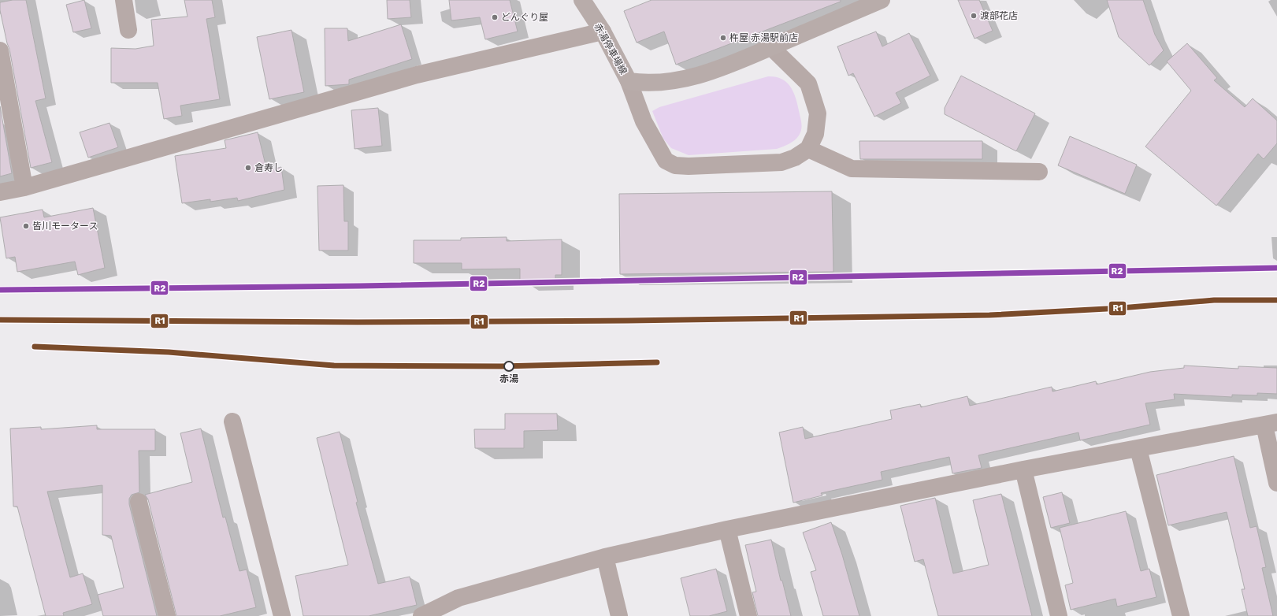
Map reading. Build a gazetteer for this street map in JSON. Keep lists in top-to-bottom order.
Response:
{
  "streets": {
    "main road": ["赤湯停車場線"]
  },
  "places": [
    "渡部花店",
    "どんぐり屋",
    "杵屋 赤湯駅前店",
    "倉寿し",
    "皆川モータース",
    "赤湯"
  ],
  "lines": ["transit line R2", "transit line R1"]
}
